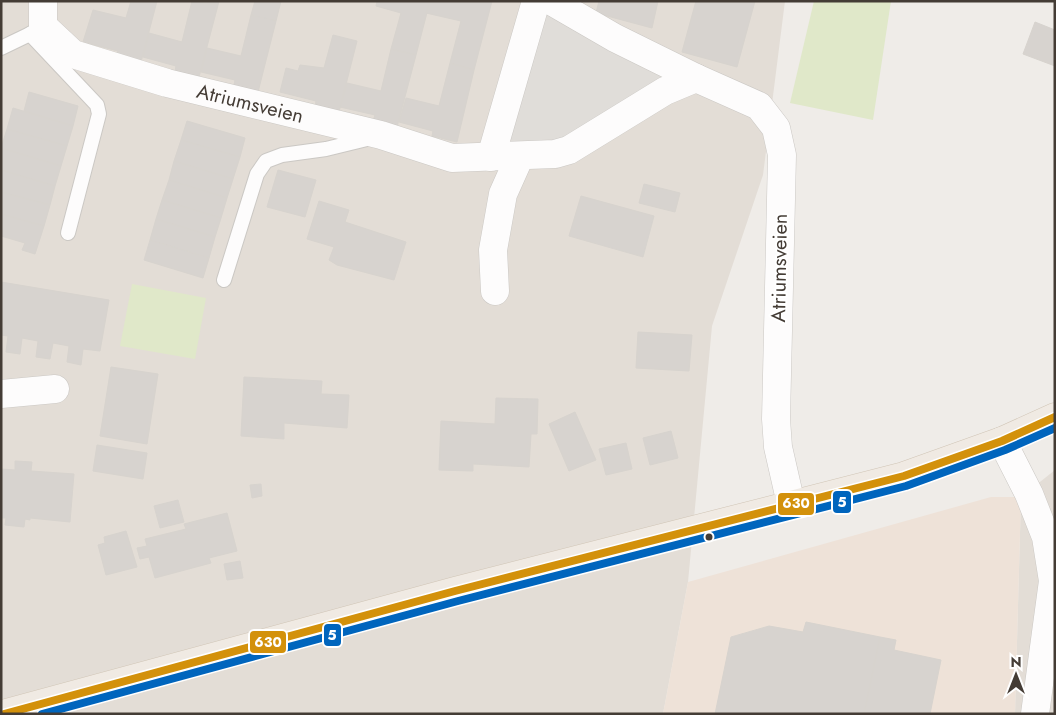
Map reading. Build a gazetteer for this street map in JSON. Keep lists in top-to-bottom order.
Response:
{
  "streets": {
    "street": ["Atriumsveien"]
  },
  "lines": ["transit line 630", "transit line 5"],
  "north": "top"
}
